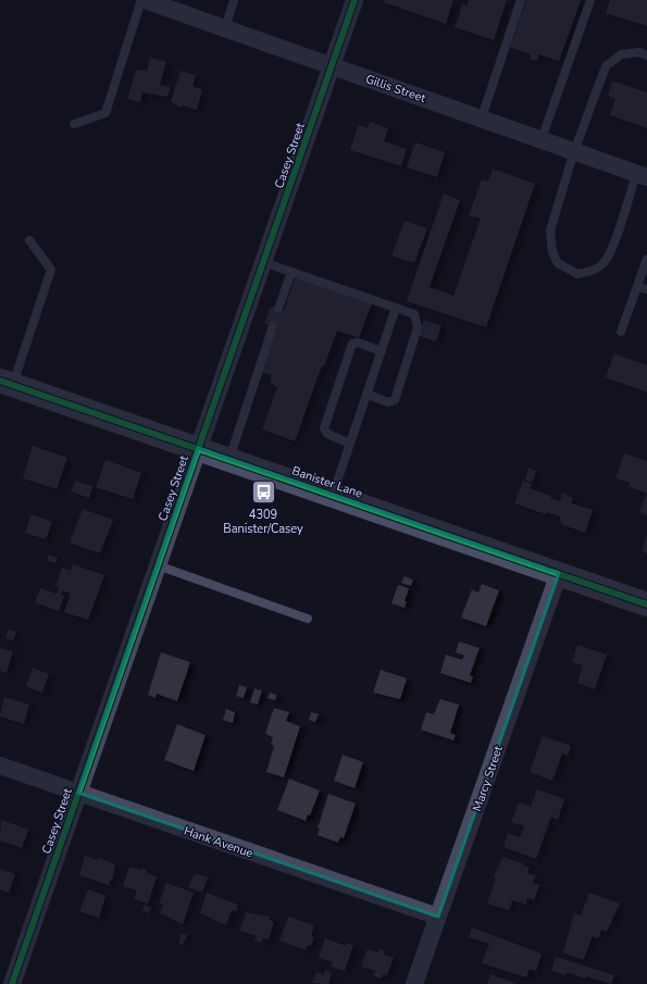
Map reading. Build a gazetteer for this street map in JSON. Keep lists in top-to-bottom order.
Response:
{
  "streets": {
    "street": [
      "Gillis Street",
      "Casey Street",
      "Banister Lane",
      "Marcy Street",
      "Hank Avenue"
    ]
  },
  "crossings": [
    ["Gillis Street", "Casey Street"],
    ["Casey Street", "Banister Lane"],
    ["Casey Street", "Hank Avenue"],
    ["Banister Lane", "Marcy Street"],
    ["Marcy Street", "Hank Avenue"]
  ],
  "places": {
    "bus stop": ["4309 Banister/Casey"]
  }
}
